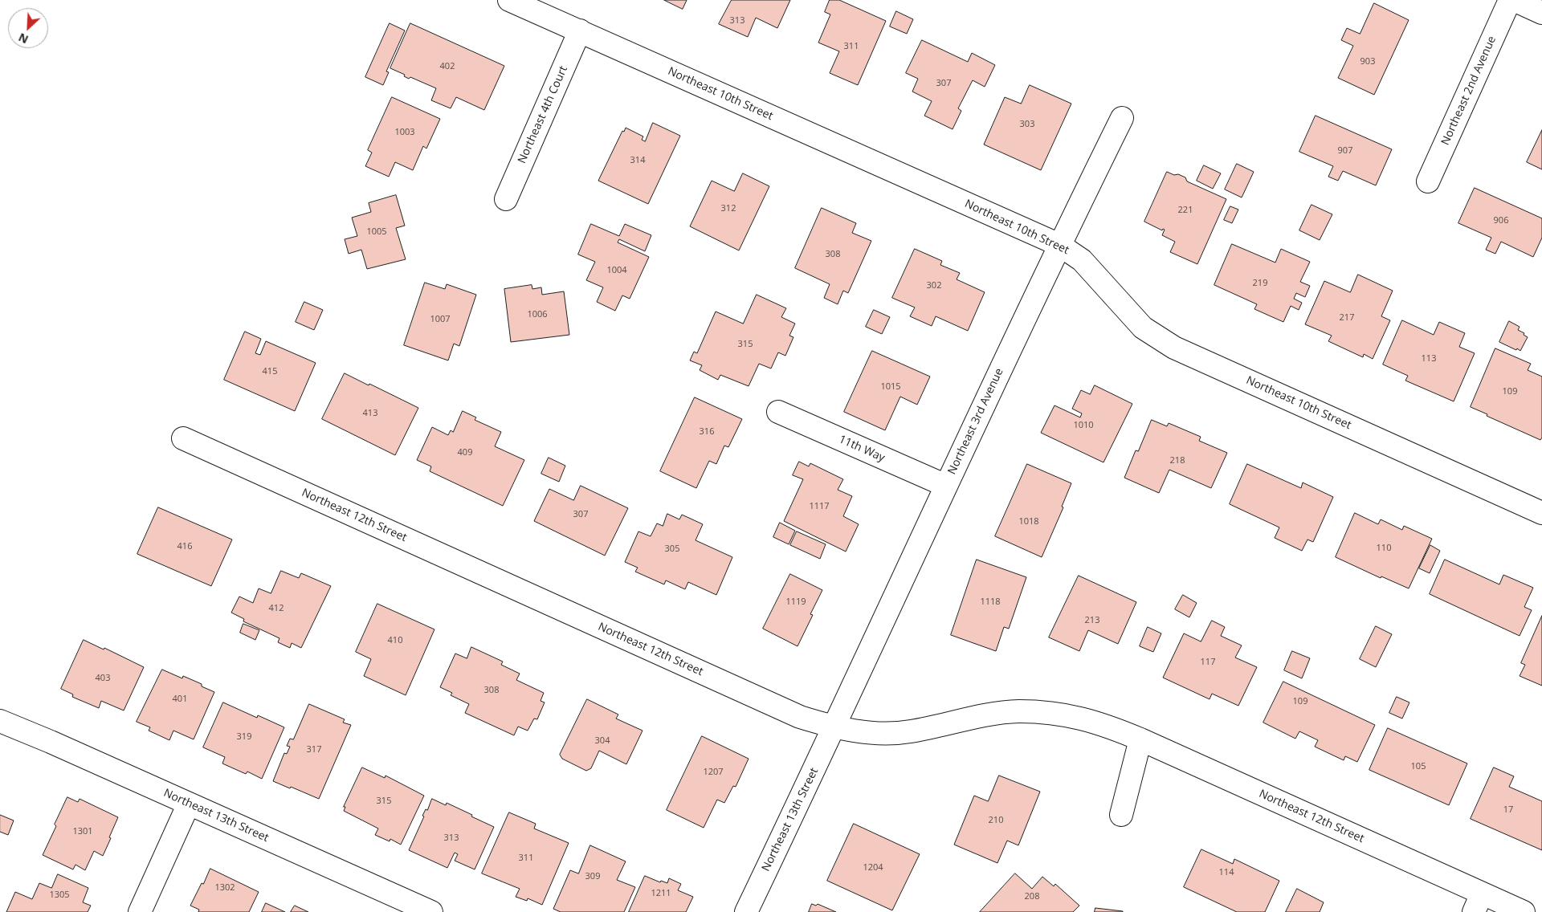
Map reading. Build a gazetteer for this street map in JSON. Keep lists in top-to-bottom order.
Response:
{
  "streets": {
    "street": [
      "Northeast 2nd Avenue",
      "Northeast 10th Street",
      "Northeast 4th Court",
      "Northeast 3rd Avenue",
      "11th Way",
      "Northeast 12th Street",
      "Northeast 13th Street"
    ]
  },
  "crossings": [
    ["Northeast 10th Street", "Northeast 4th Court"],
    ["Northeast 10th Street", "Northeast 3rd Avenue"],
    ["Northeast 3rd Avenue", "11th Way"],
    ["Northeast 3rd Avenue", "Northeast 12th Street"],
    ["Northeast 3rd Avenue", "Northeast 13th Street"],
    ["Northeast 12th Street", "Northeast 13th Street"]
  ],
  "house_numbers": [
    "313",
    "311",
    "903",
    "402",
    "307",
    "303",
    "1003",
    "907",
    "314",
    "312",
    "221",
    "906",
    "1005",
    "308",
    "1004",
    "219",
    "302",
    "1006",
    "217",
    "1007",
    "315",
    "113",
    "415",
    "1015",
    "109",
    "413",
    "1010",
    "316",
    "409",
    "218",
    "1117",
    "307",
    "1018",
    "416",
    "110",
    "305",
    "1119",
    "1118",
    "412",
    "213",
    "410",
    "117",
    "403",
    "308",
    "401",
    "109",
    "319",
    "304",
    "317",
    "105",
    "1207",
    "315",
    "17",
    "210",
    "1301",
    "313",
    "311",
    "1204",
    "114",
    "309",
    "1302",
    "1211",
    "1305",
    "208"
  ],
  "north": "bottom left"
}
